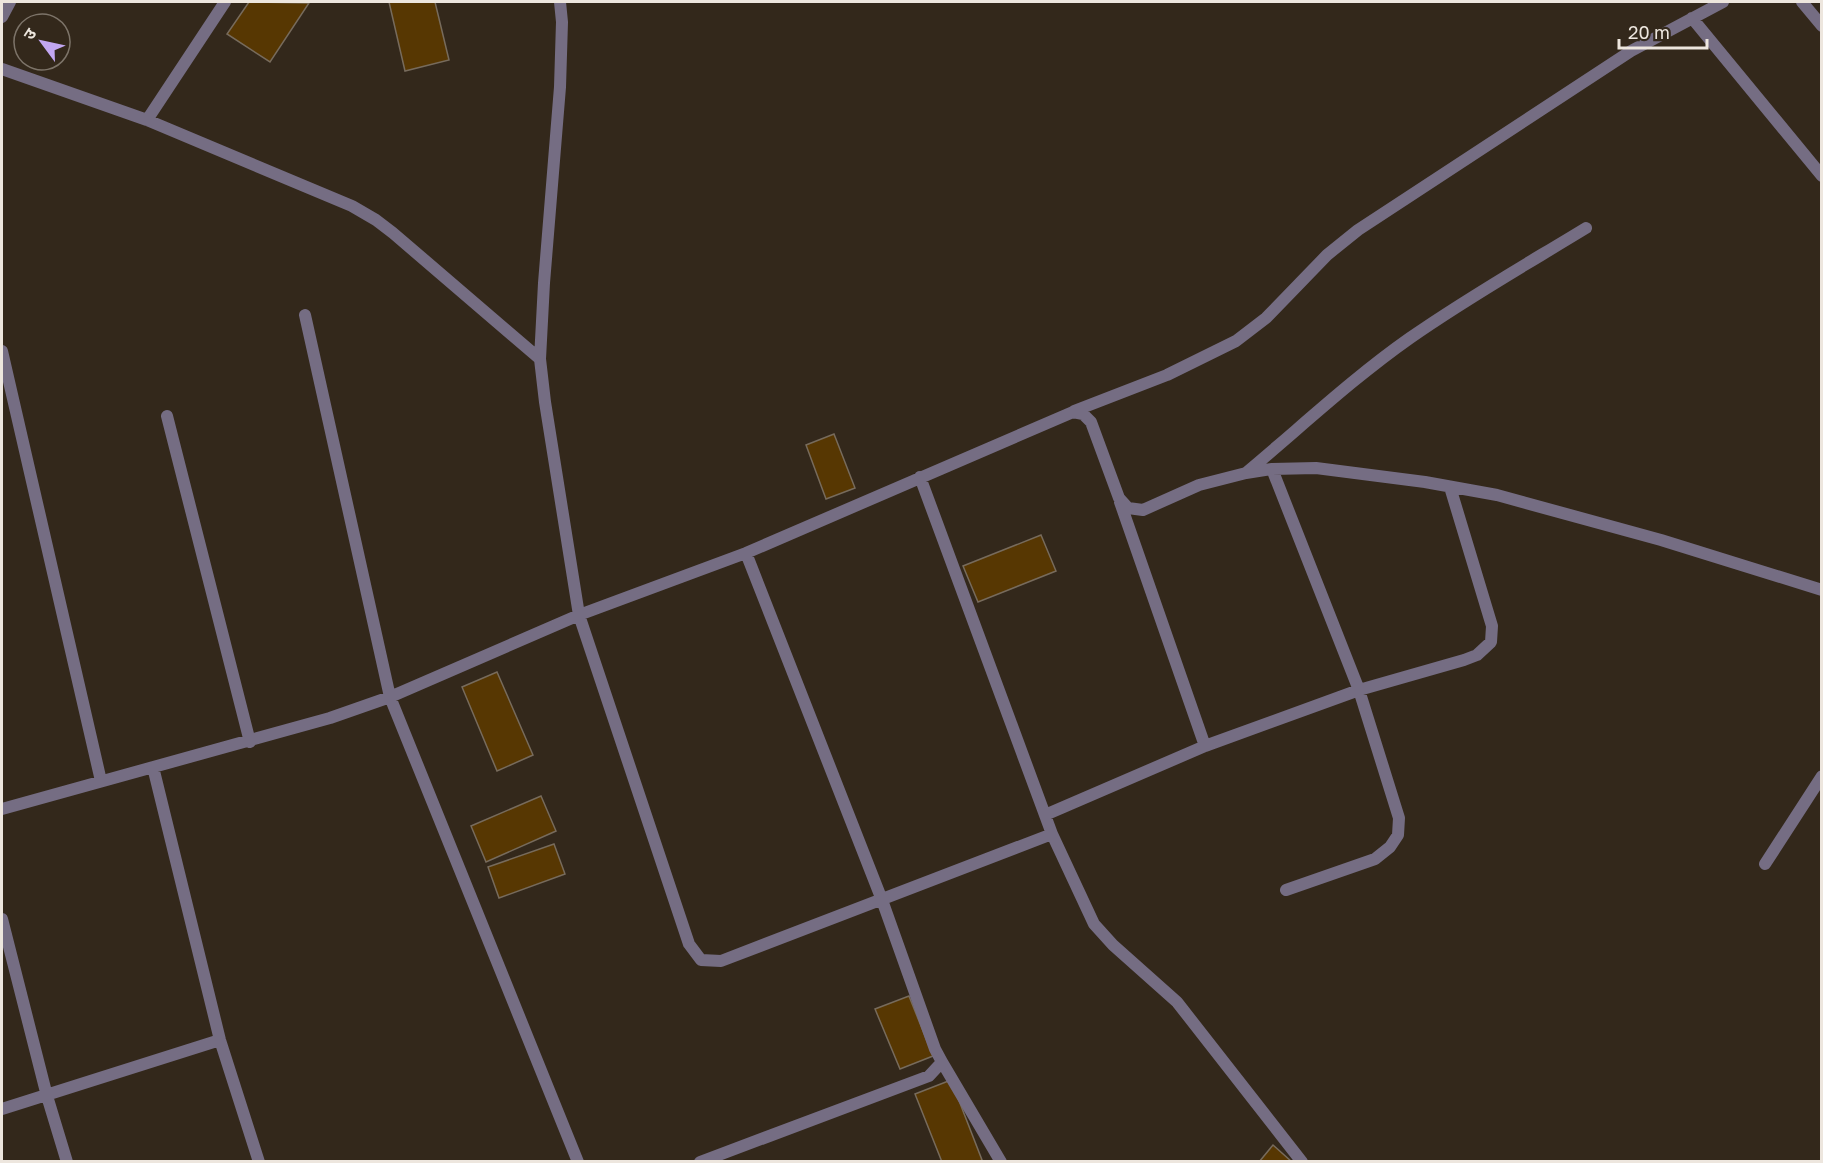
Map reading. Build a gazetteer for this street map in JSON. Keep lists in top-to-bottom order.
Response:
{
  "scale_bar": "20 m",
  "north": "top left"
}
